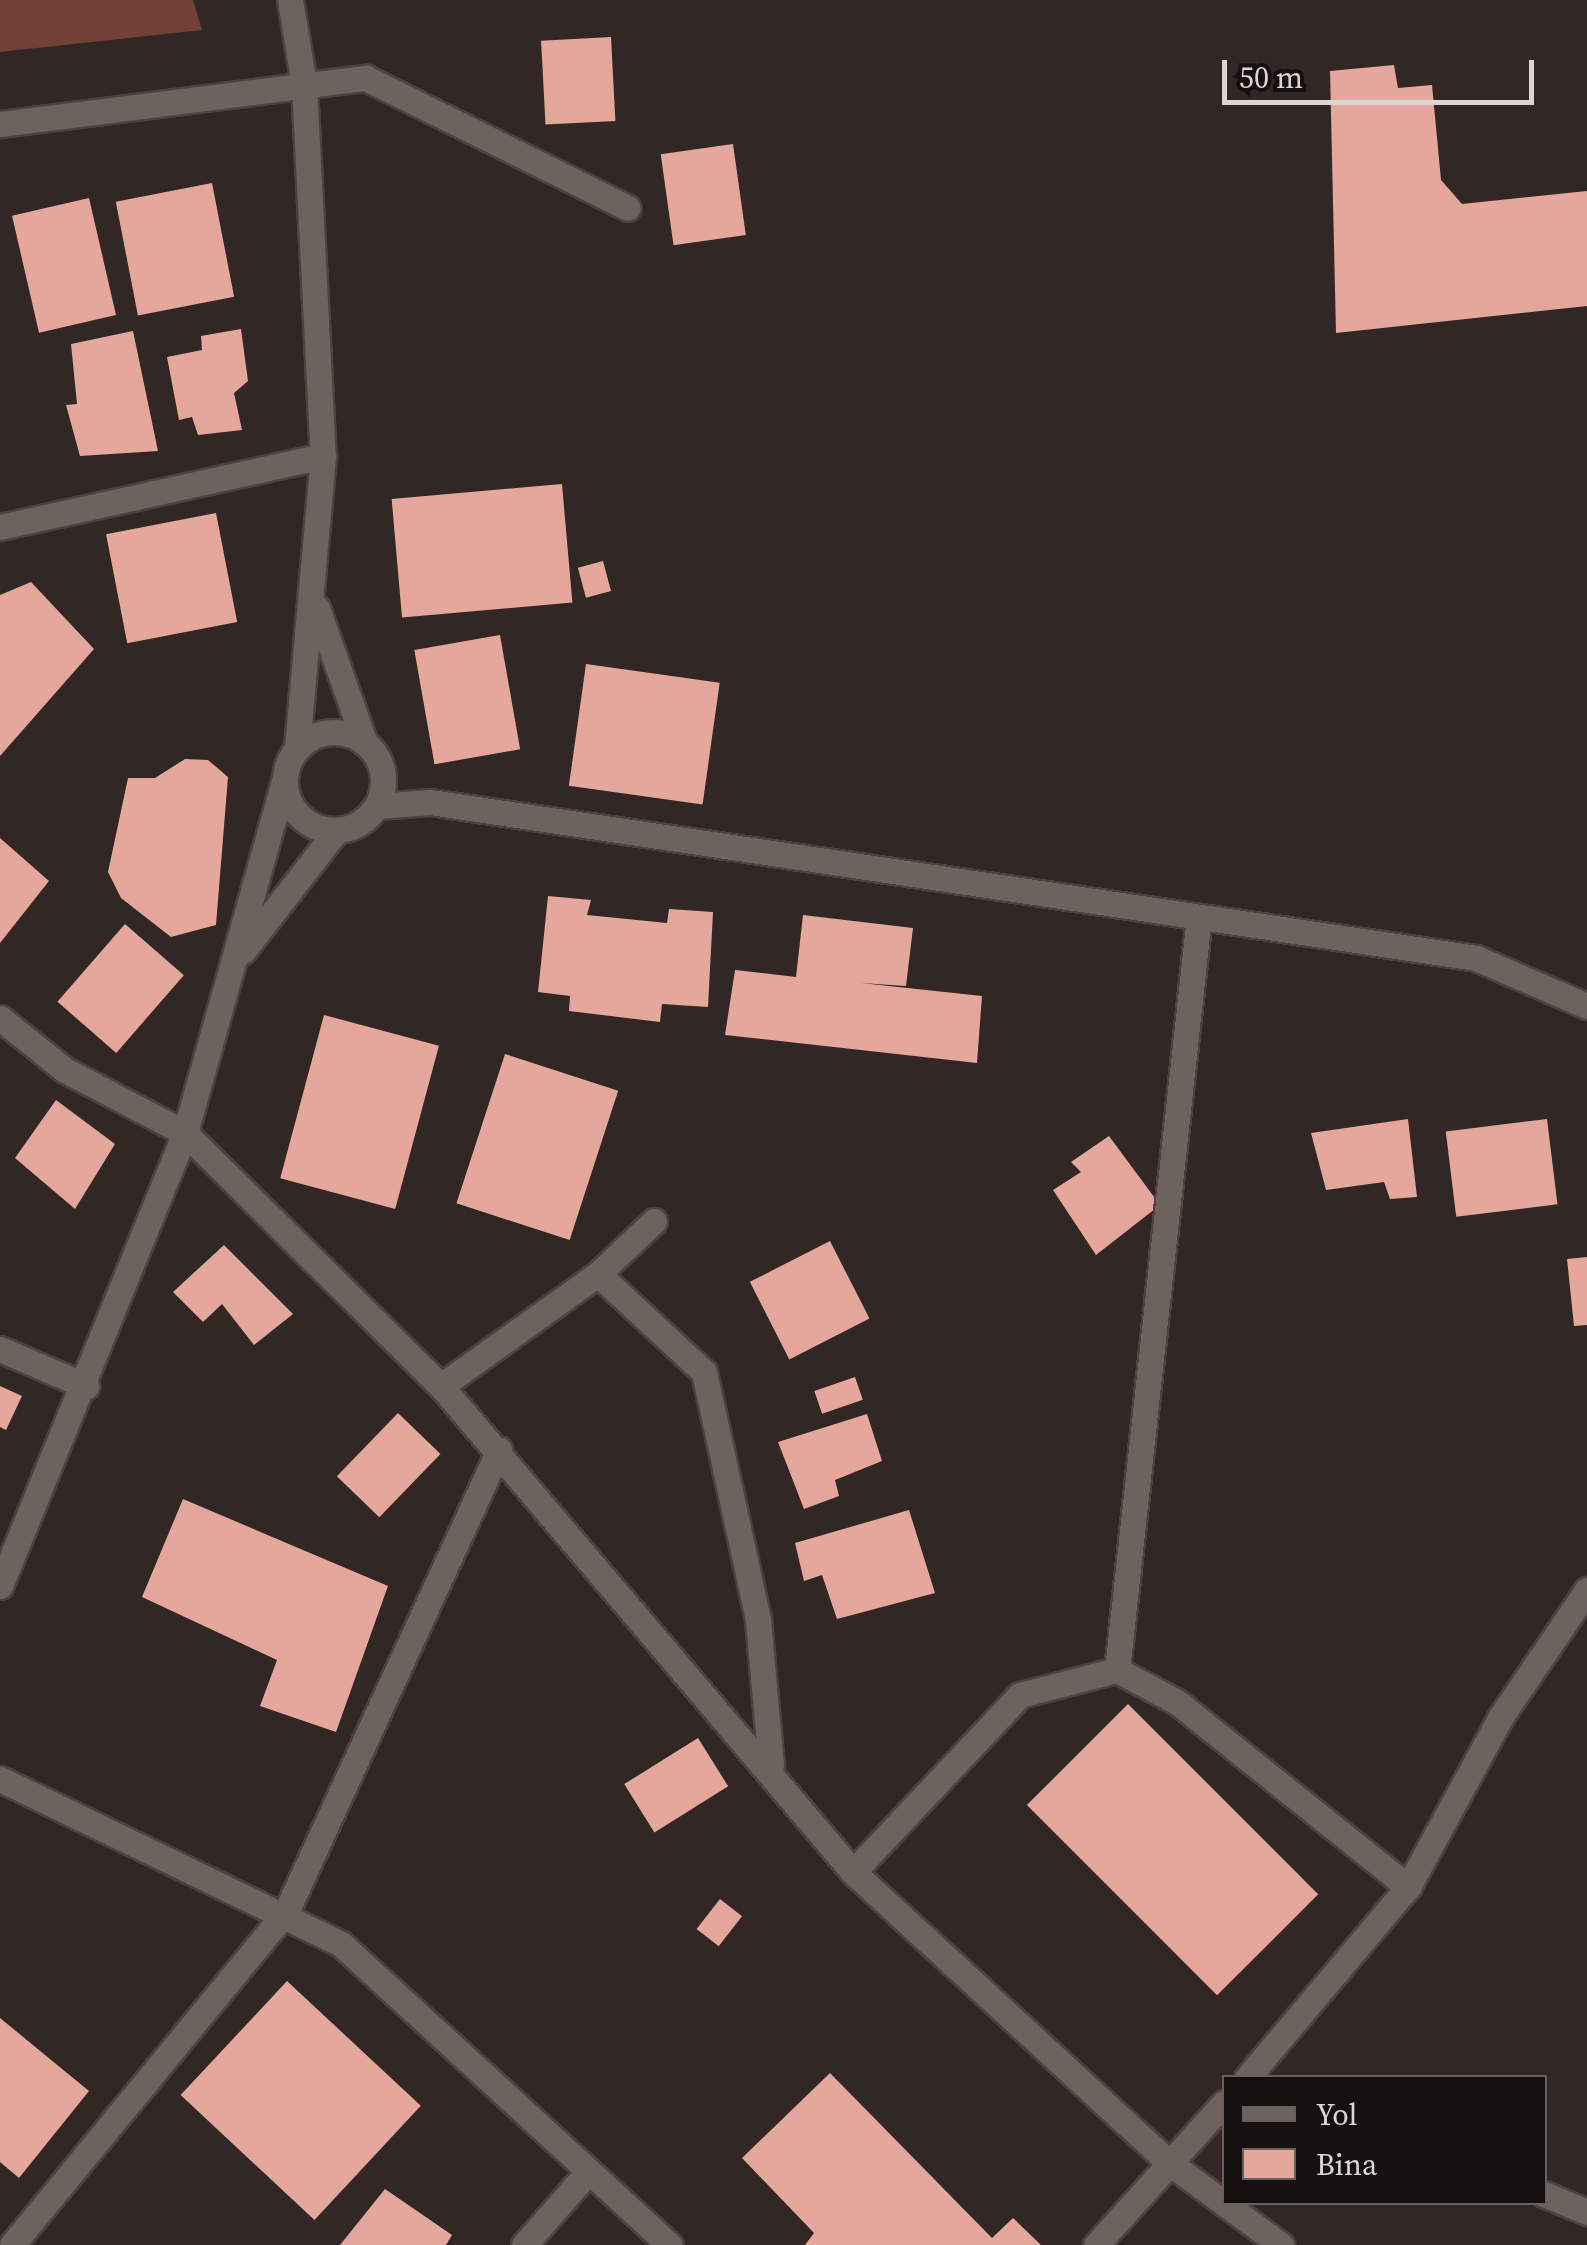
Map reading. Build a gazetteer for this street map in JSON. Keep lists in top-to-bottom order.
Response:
{
  "legend": ["Yol", "Bina"],
  "scale_bar": "50 m"
}
